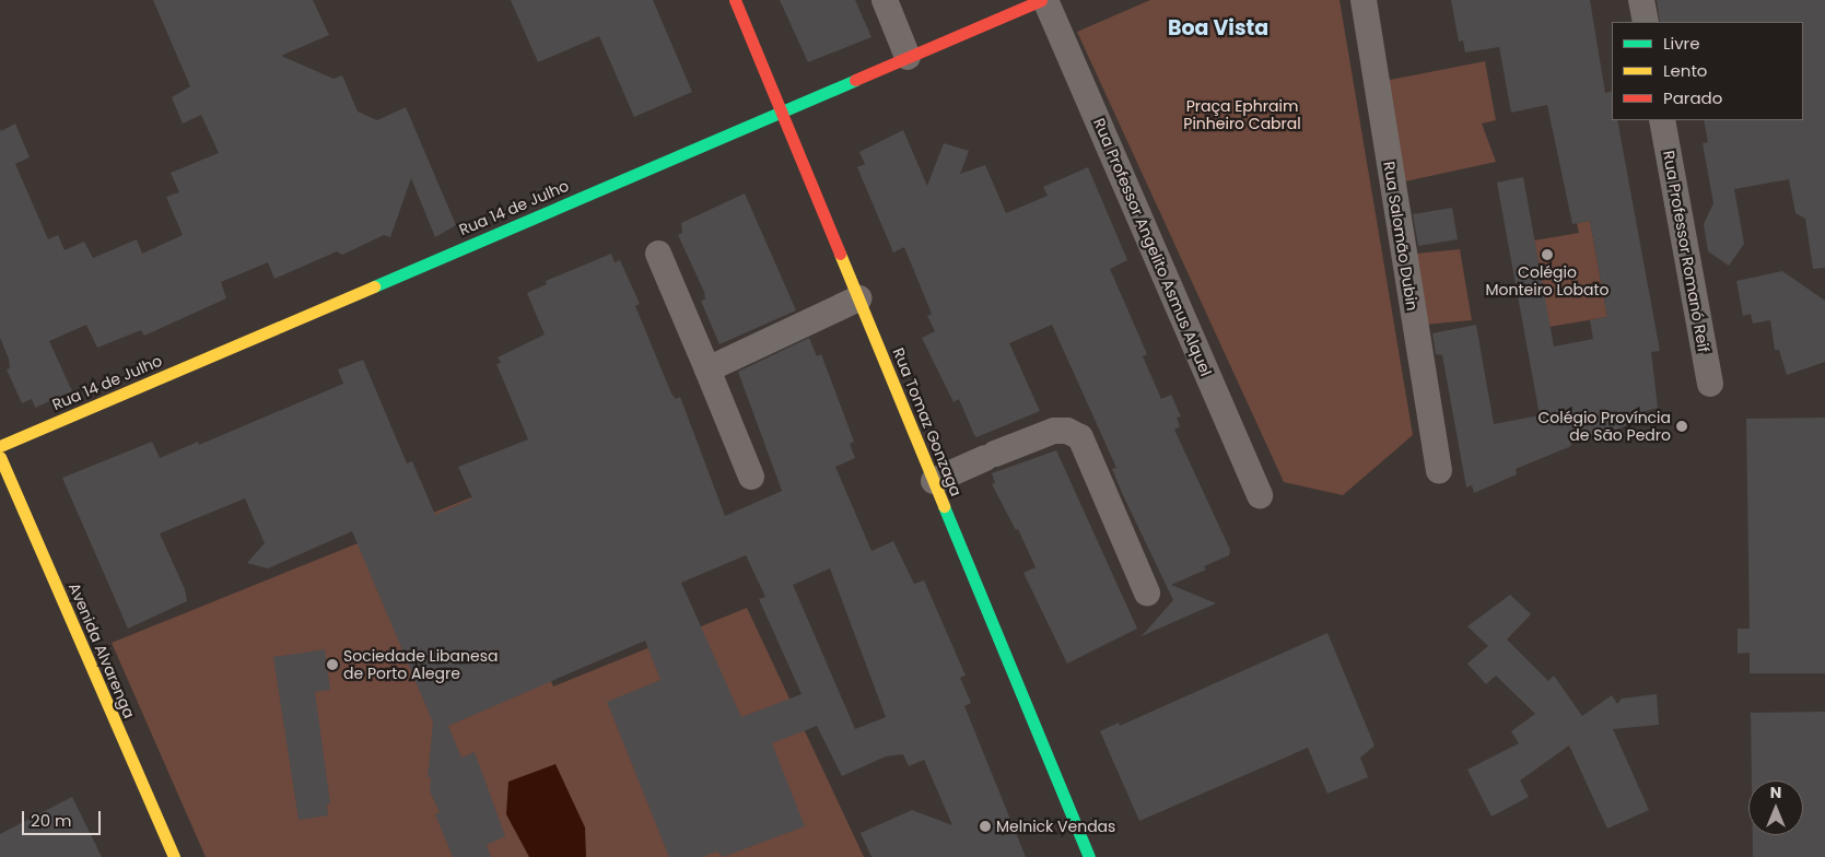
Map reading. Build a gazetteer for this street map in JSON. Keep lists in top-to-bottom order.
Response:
{
  "streets": {
    "street": [
      "Rua 14 de Julho",
      "Rua Salomão Dubin",
      "Rua Professor Angelito Asmus Alquel",
      "Rua Professor Romanó Reif",
      "Rua Tomaz Gonzaga",
      "Avenida Alvarenga"
    ]
  },
  "crossings": [
    ["Rua 14 de Julho", "Rua Professor Angelito Asmus Alquel"],
    ["Rua 14 de Julho", "Rua Tomaz Gonzaga"]
  ],
  "districts": ["Boa Vista"],
  "parks": ["Praça Ephraim Pinheiro Cabral"],
  "places": [
    "Colégio Monteiro Lobato",
    "Colégio Província de São Pedro",
    "Sociedade Libanesa de Porto Alegre",
    "Melnick Vendas"
  ],
  "legend": ["Livre", "Lento", "Parado"],
  "scale_bar": "20 m",
  "north": "top"
}
